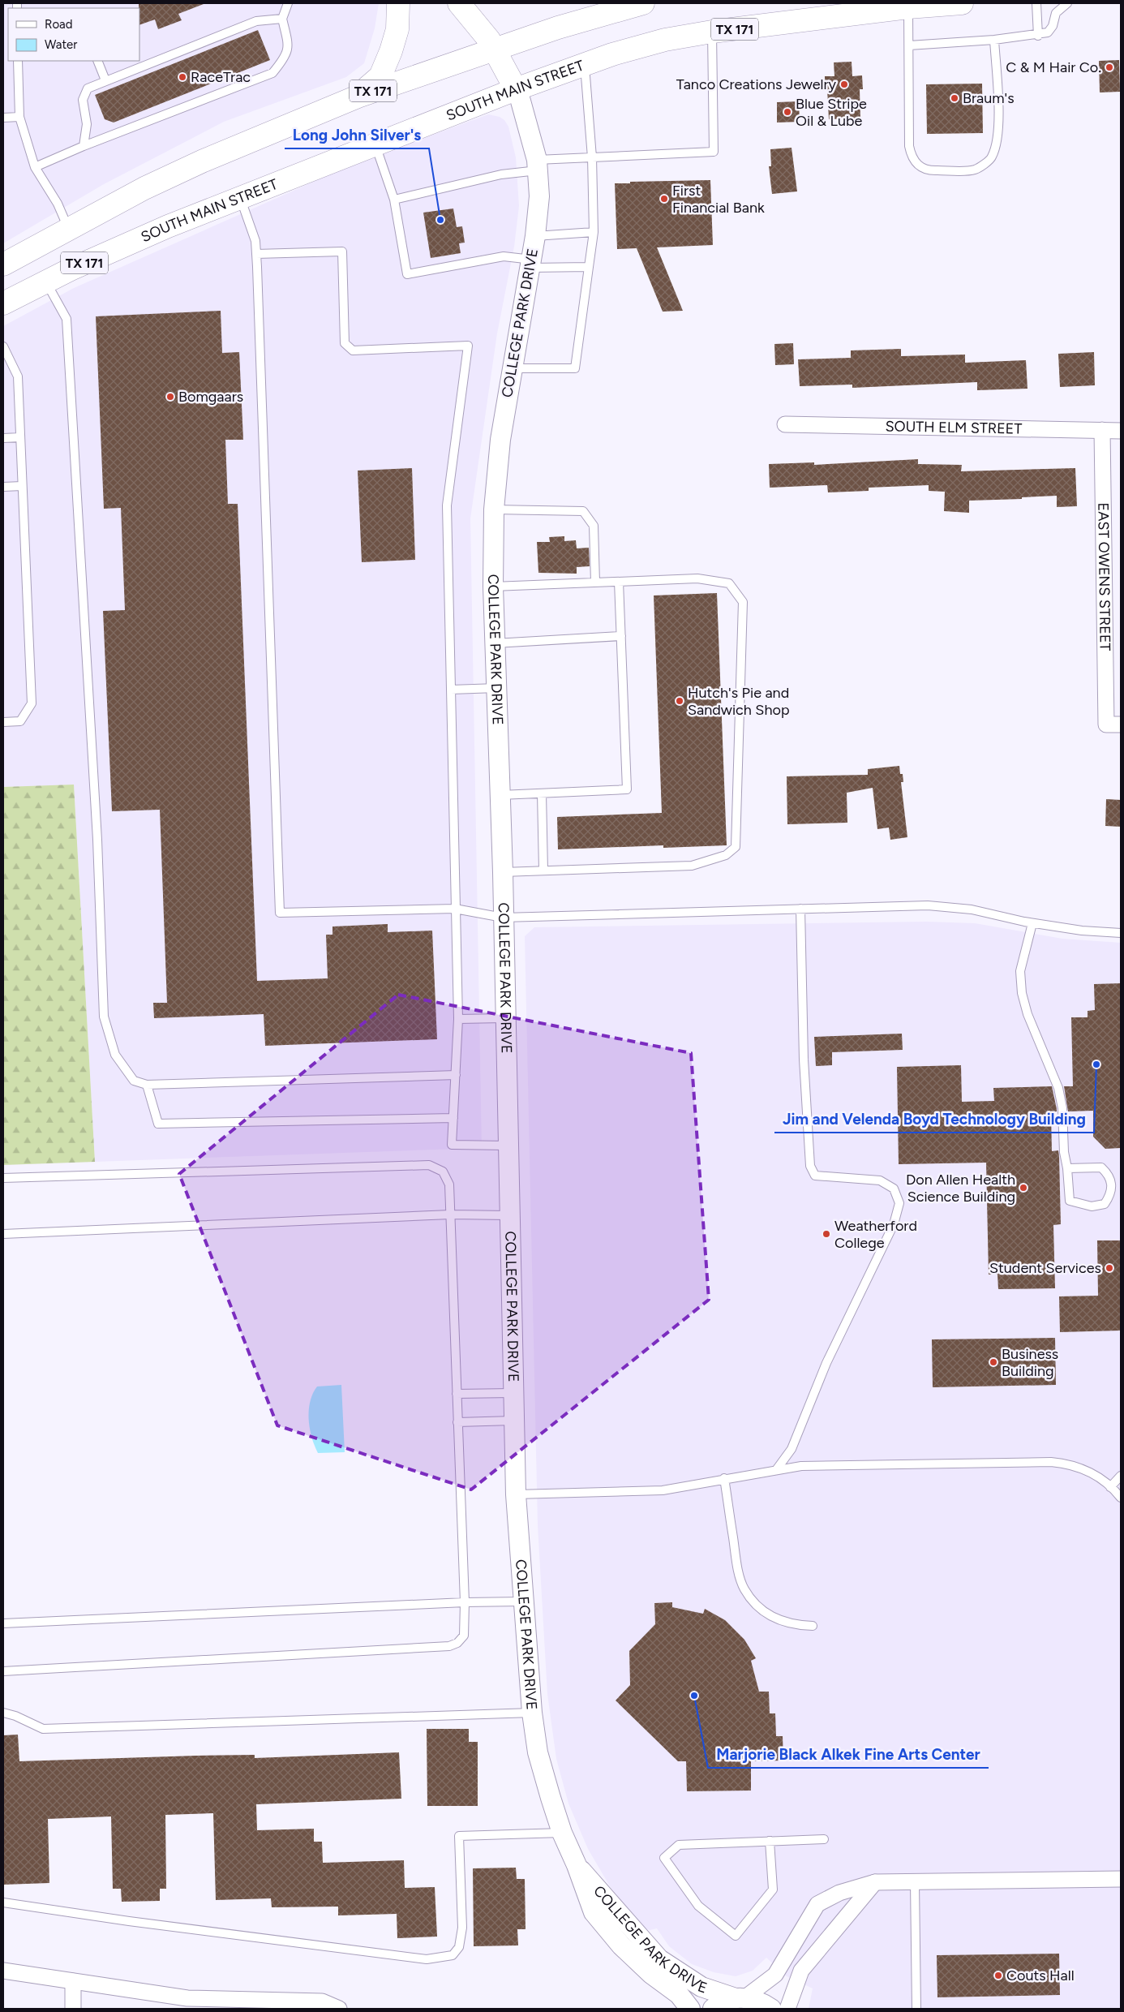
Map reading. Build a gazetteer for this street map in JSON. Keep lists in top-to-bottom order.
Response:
{
  "streets": {
    "main road": ["TX 171", "SOUTH MAIN STREET"],
    "street": ["COLLEGE PARK DRIVE", "SOUTH ELM STREET", "EAST OWENS STREET"]
  },
  "crossings": [
    ["SOUTH MAIN STREET", "COLLEGE PARK DRIVE"],
    ["SOUTH ELM STREET", "EAST OWENS STREET"]
  ],
  "places": [
    "C & M Hair Co.",
    "RaceTrac",
    "Tanco Creations Jewelry",
    "Braum's",
    "Blue Stripe Oil & Lube",
    "First Financial Bank",
    "Long John Silver's",
    "Bomgaars",
    "Hutch's Pie and Sandwich Shop",
    "Jim and Velenda Boyd Technology Building",
    "Don Allen Health Science Building",
    "Weatherford College",
    "Student Services",
    "Business Building",
    "Marjorie Black Alkek Fine Arts Center",
    "Couts Hall"
  ],
  "legend": ["Road", "Water"]
}
